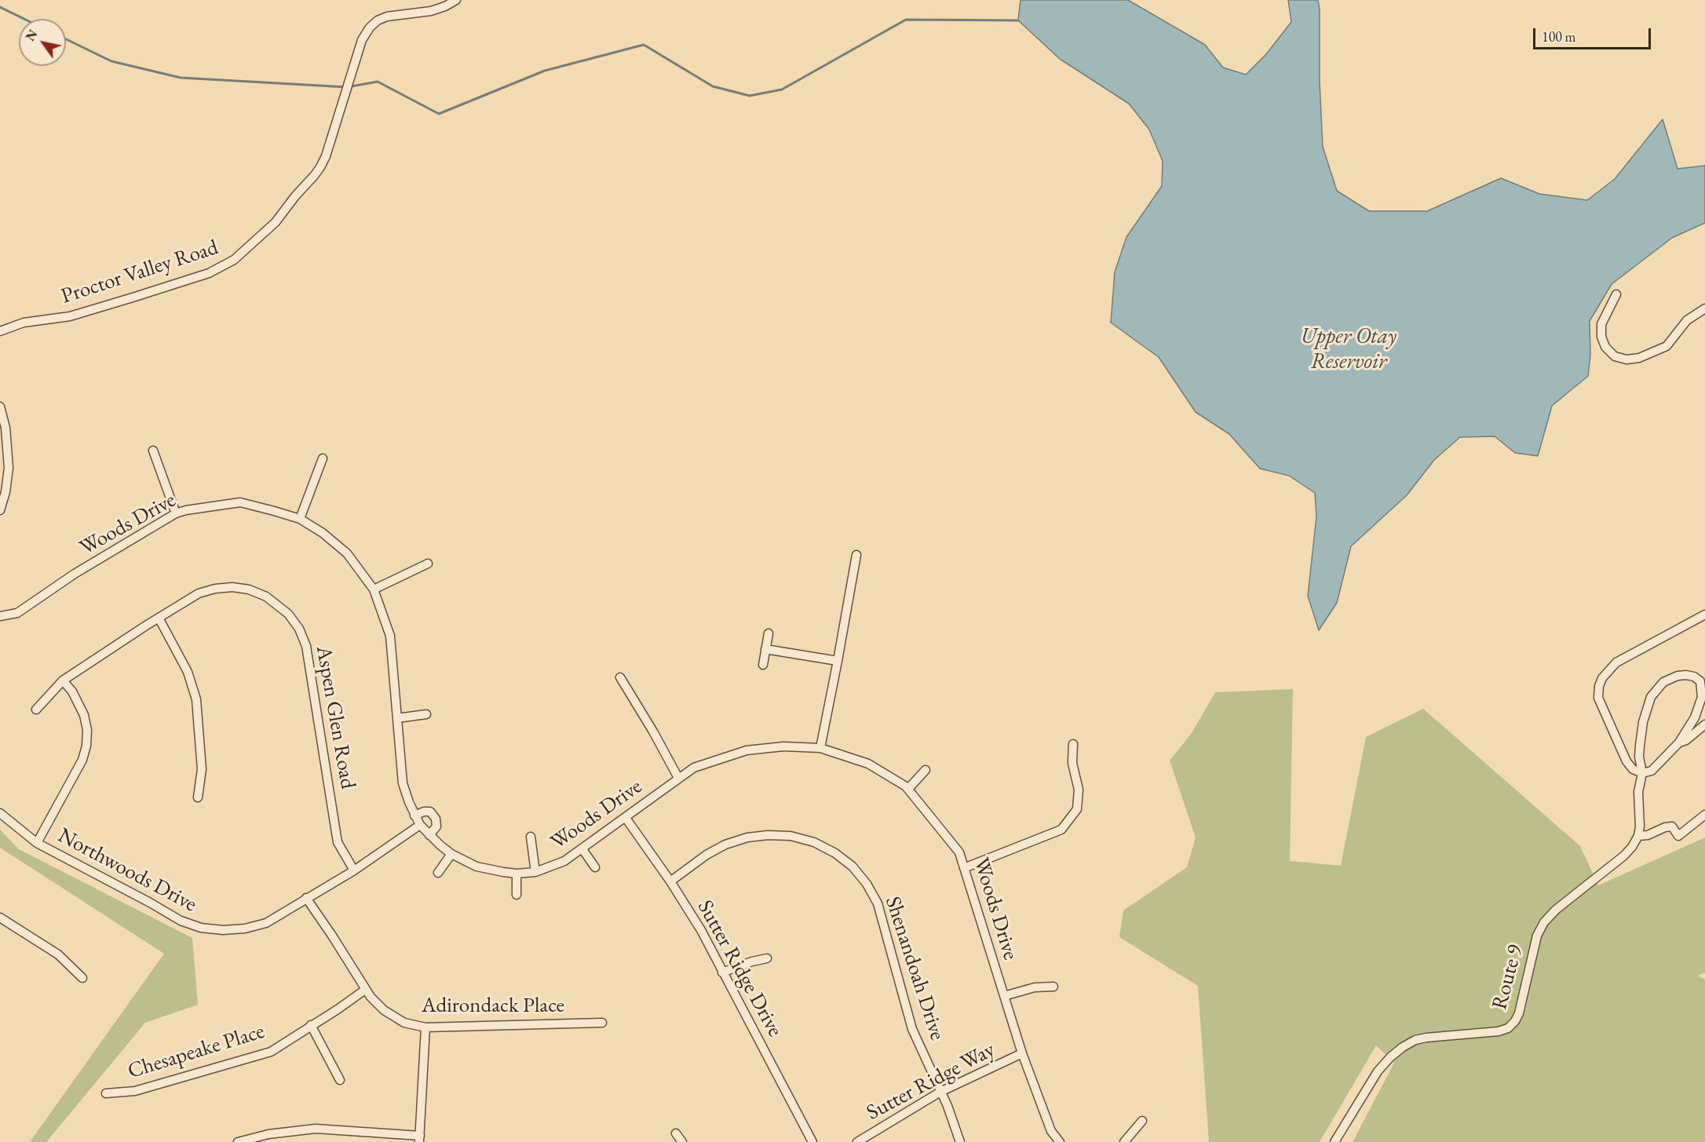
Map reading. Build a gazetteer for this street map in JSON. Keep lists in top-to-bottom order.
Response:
{
  "streets": {
    "street": [
      "Proctor Valley Road",
      "Woods Drive",
      "Aspen Glen Road",
      "Northwoods Drive",
      "Sutter Ridge Drive",
      "Shenandoah Drive",
      "Route 9",
      "Adirondack Place",
      "Chesapeake Place",
      "Sutter Ridge Way"
    ]
  },
  "crossings": [
    ["Woods Drive", "Northwoods Drive"],
    ["Woods Drive", "Sutter Ridge Drive"],
    ["Woods Drive", "Sutter Ridge Way"],
    ["Aspen Glen Road", "Northwoods Drive"],
    ["Northwoods Drive", "Adirondack Place"],
    ["Sutter Ridge Drive", "Shenandoah Drive"],
    ["Shenandoah Drive", "Sutter Ridge Way"],
    ["Adirondack Place", "Chesapeake Place"]
  ],
  "water": ["Upper Otay Reservoir"],
  "scale_bar": "100 m",
  "north": "top left"
}
